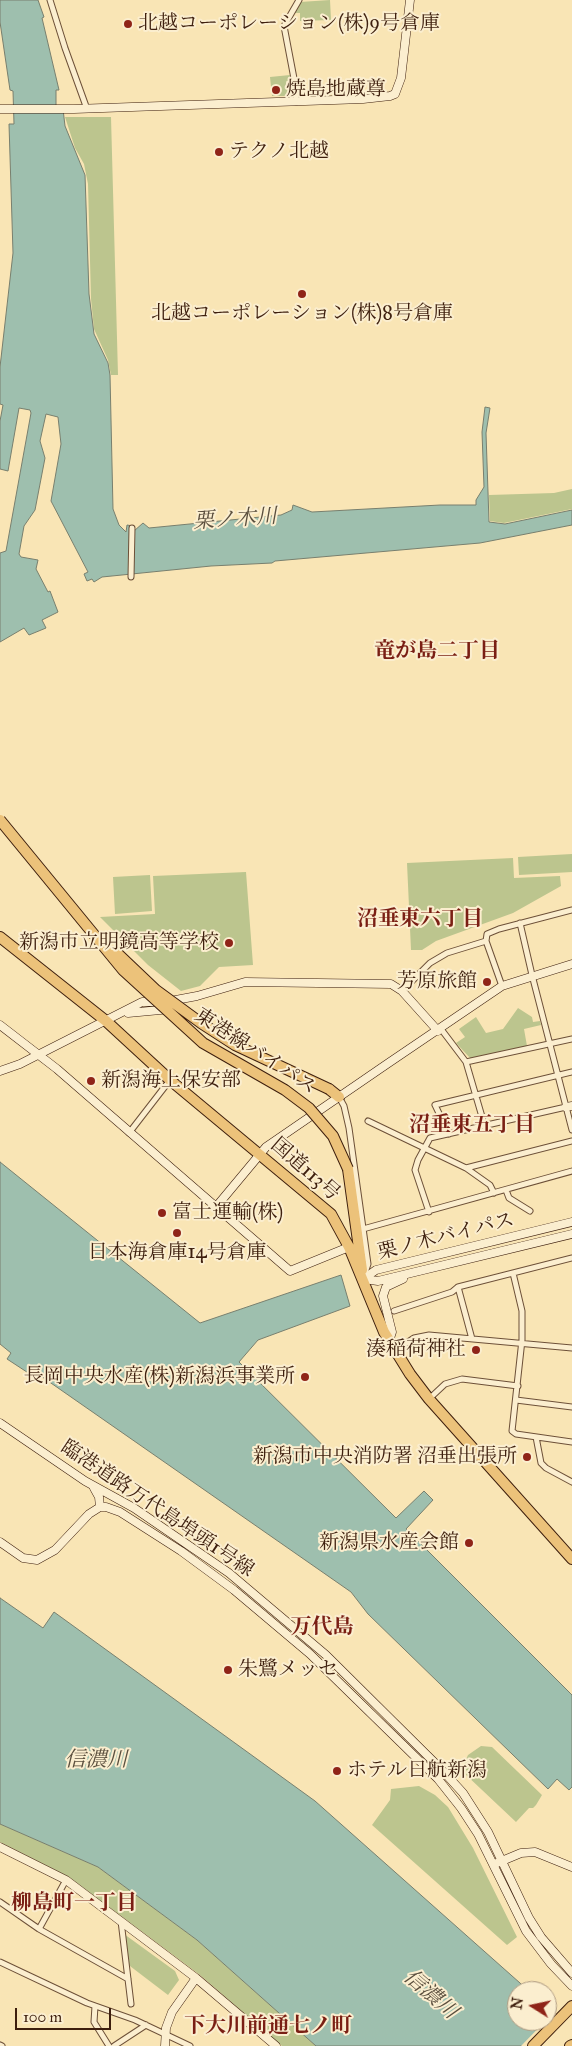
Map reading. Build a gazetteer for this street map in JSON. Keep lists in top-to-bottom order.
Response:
{
  "streets": {
    "highway": ["東港線バイパス", "国道113号"],
    "street": ["栗ノ木バイパス", "臨港道路万代島埠頭1号線"]
  },
  "crossings": [
    ["東港線バイパス", "国道113号"],
    ["東港線バイパス", "栗ノ木バイパス"],
    ["国道113号", "栗ノ木バイパス"]
  ],
  "districts": [
    "竜が島二丁目",
    "沼垂東六丁目",
    "沼垂東五丁目",
    "万代島",
    "柳島町一丁目",
    "下大川前通七ノ町"
  ],
  "water": ["栗ノ木川", "信濃川"],
  "places": [
    "北越コーポレーション(株)9号倉庫",
    "焼島地蔵尊",
    "テクノ北越",
    "北越コーポレーション(株)8号倉庫",
    "新潟市立明鏡高等学校",
    "芳原旅館",
    "新潟海上保安部",
    "富士運輸(株)",
    "日本海倉庫14号倉庫",
    "湊稲荷神社",
    "長岡中央水産(株)新潟浜事業所",
    "新潟市中央消防署 沼垂出張所",
    "新潟県水産会館",
    "朱鷺メッセ",
    "ホテル日航新潟"
  ],
  "scale_bar": "100 m",
  "north": "left"
}
